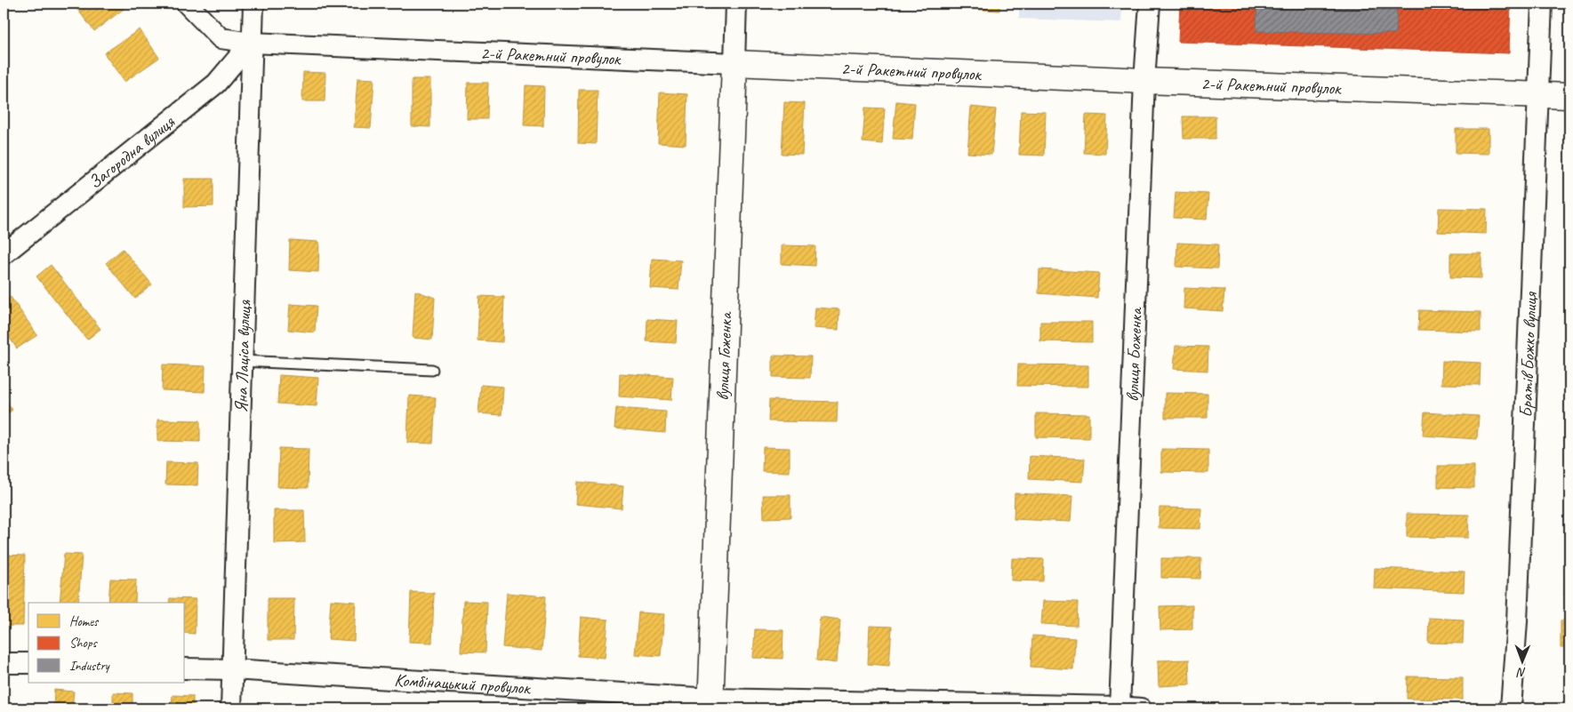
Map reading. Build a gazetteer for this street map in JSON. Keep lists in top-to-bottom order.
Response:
{
  "streets": {
    "street": [
      "2-й Ракетний провулок",
      "Загородна вулиця",
      "Яна Лаціса вулиця",
      "вулиця Боженка",
      "вулиця Гоженка",
      "Братів Божко вулиця",
      "Комбінацький провулок"
    ]
  },
  "crossings": [
    ["2-й Ракетний провулок", "Загородна вулиця"],
    ["2-й Ракетний провулок", "Яна Лаціса вулиця"],
    ["2-й Ракетний провулок", "вулиця Боженка"],
    ["2-й Ракетний провулок", "вулиця Гоженка"],
    ["2-й Ракетний провулок", "Братів Божко вулиця"],
    ["Загородна вулиця", "Яна Лаціса вулиця"],
    ["Яна Лаціса вулиця", "Комбінацький провулок"],
    ["вулиця Боженка", "Комбінацький провулок"],
    ["вулиця Гоженка", "Комбінацький провулок"]
  ],
  "legend": ["Homes", "Shops", "Industry"],
  "north": "bottom"
}
